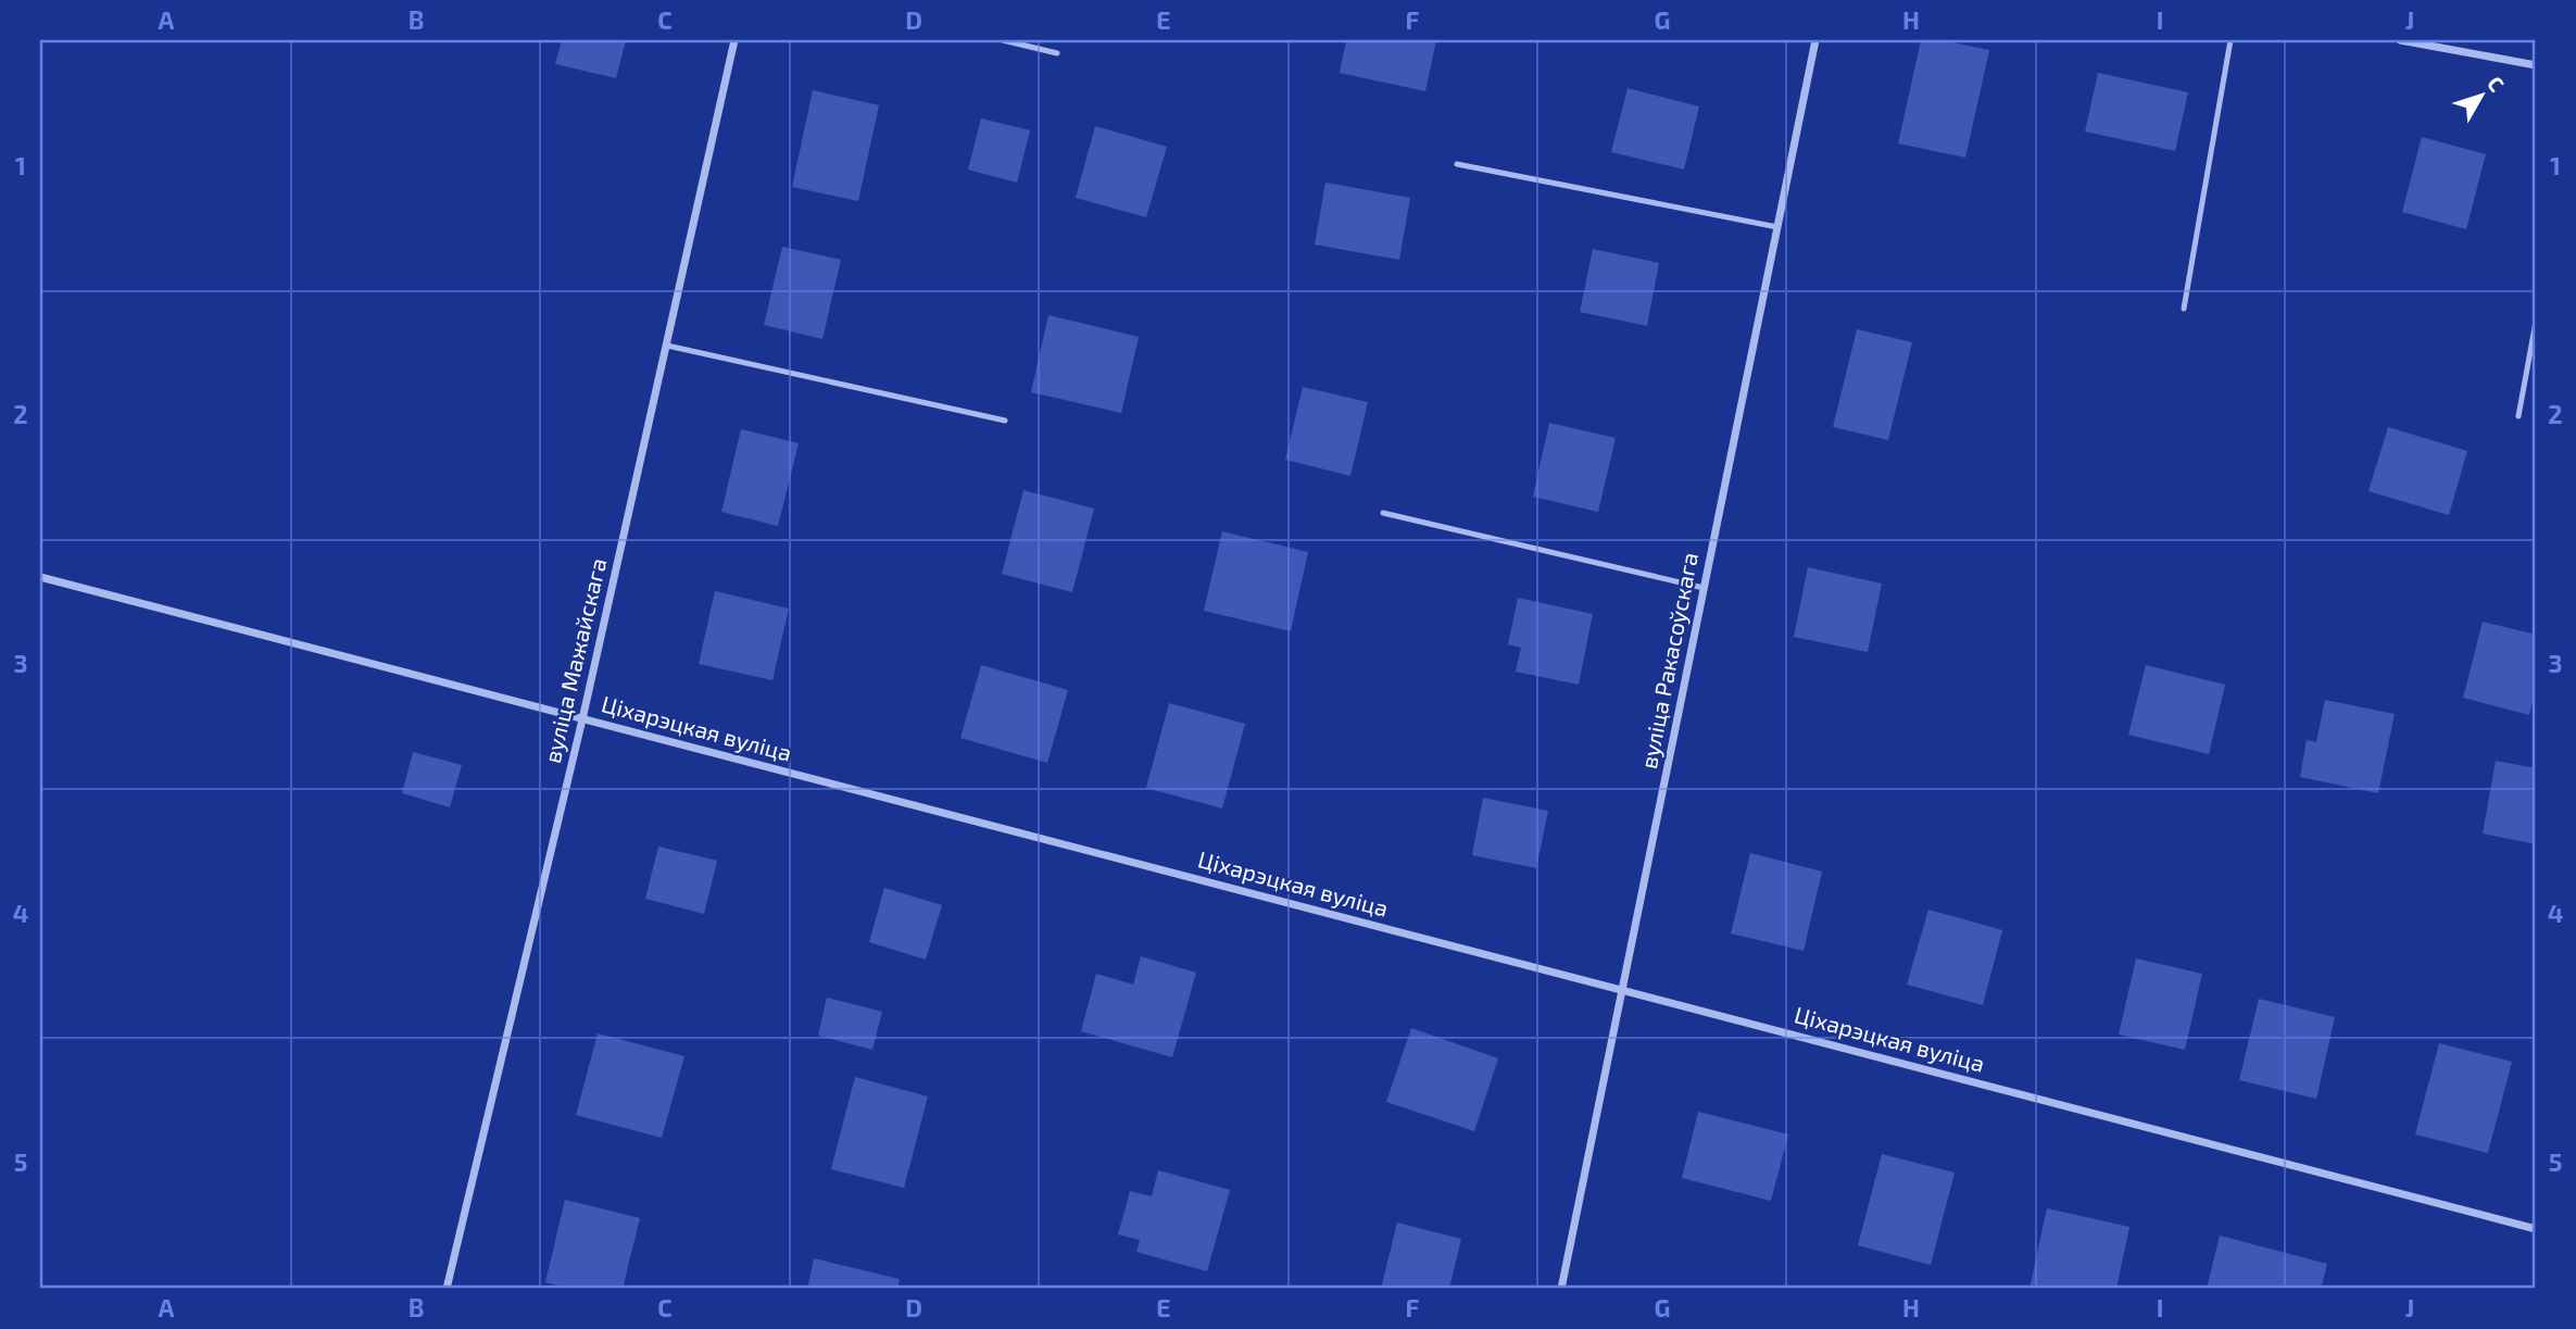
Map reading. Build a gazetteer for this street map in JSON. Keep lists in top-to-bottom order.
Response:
{
  "streets": {
    "street": ["вуліца Мажайскага", "вуліца Ракасоўскага", "Ціхарэцкая вуліца"]
  },
  "crossings": [
    ["вуліца Мажайскага", "Ціхарэцкая вуліца"],
    ["вуліца Ракасоўскага", "Ціхарэцкая вуліца"]
  ],
  "north": "top right",
  "grid": {
    "columns": [
      "A",
      "B",
      "C",
      "D",
      "E",
      "F",
      "G",
      "H",
      "I",
      "J"
    ],
    "rows": [
      "1",
      "2",
      "3",
      "4",
      "5"
    ]
  }
}
